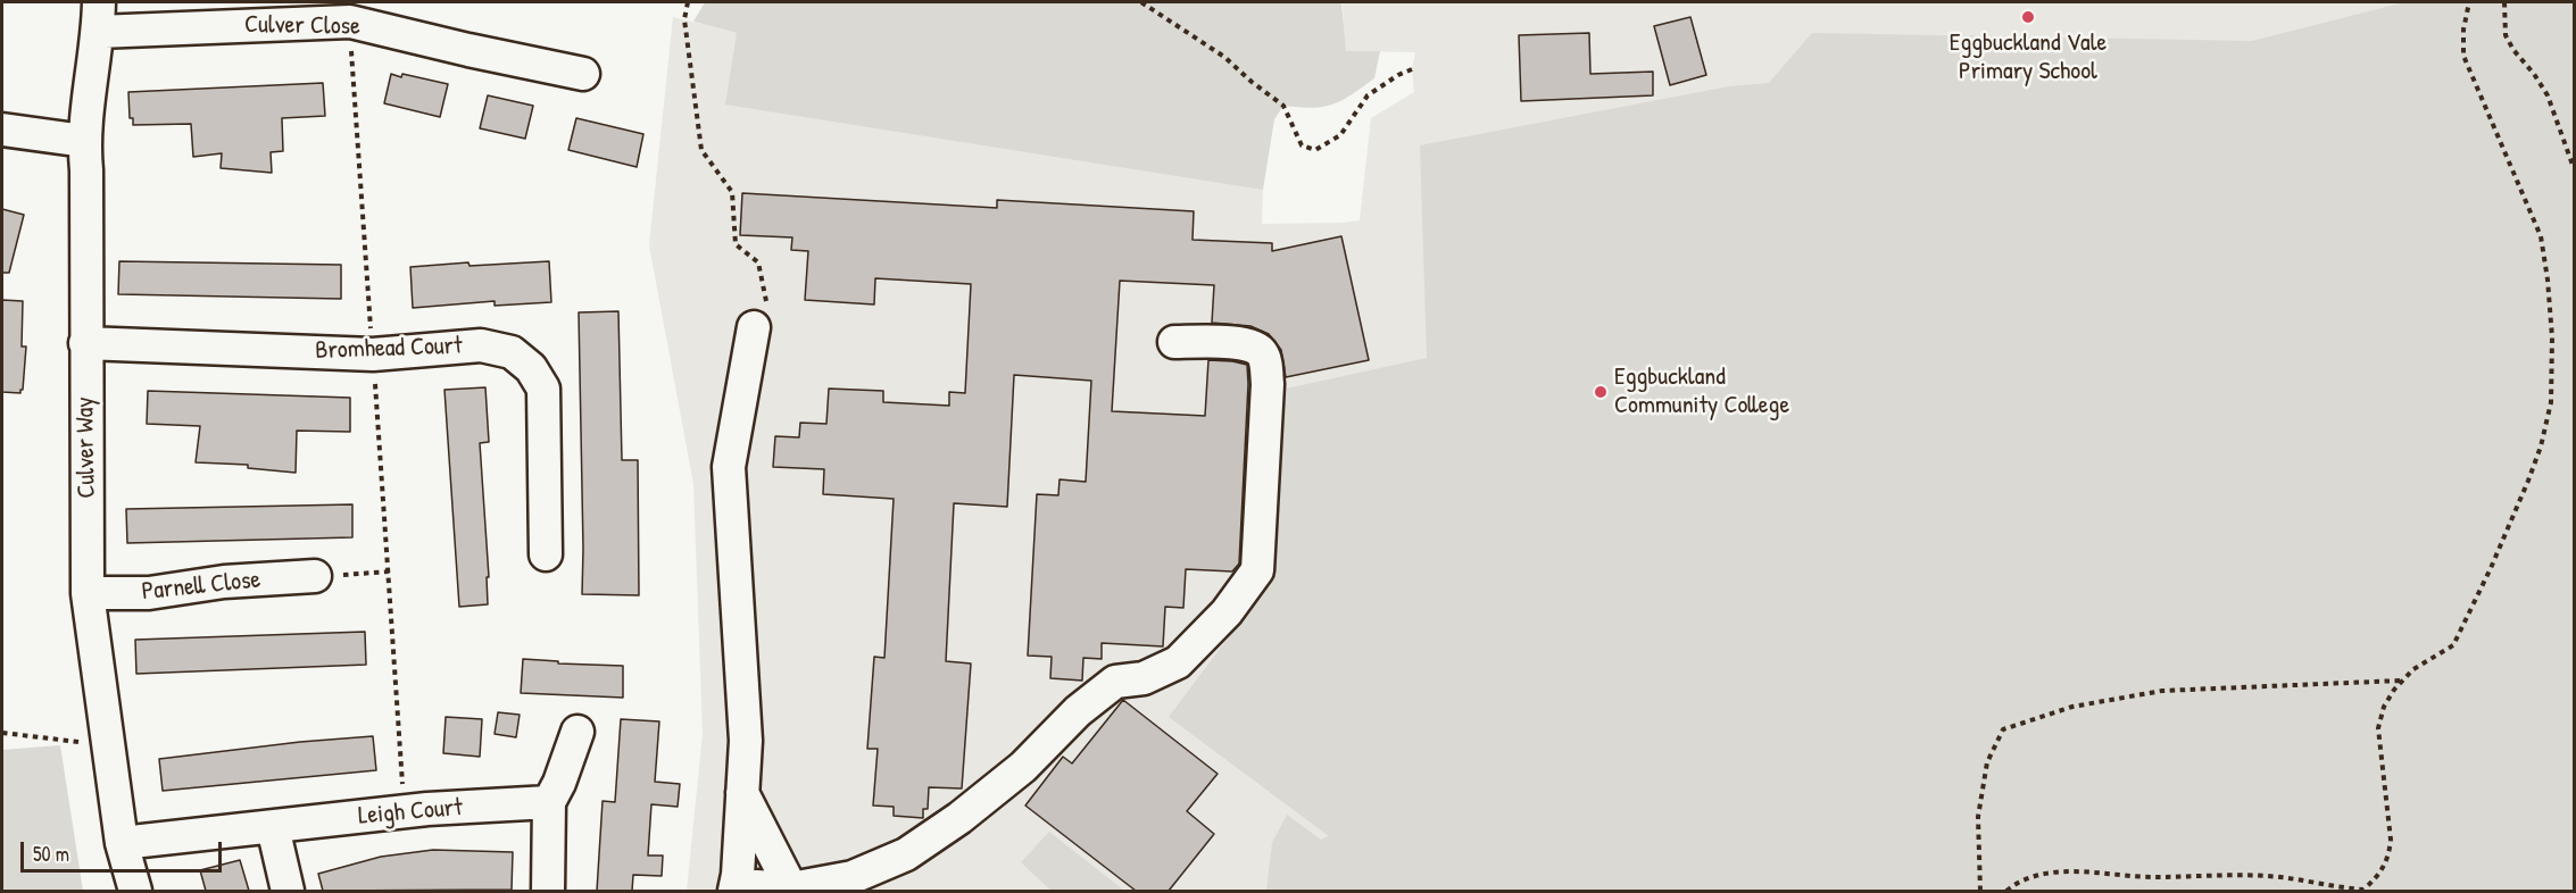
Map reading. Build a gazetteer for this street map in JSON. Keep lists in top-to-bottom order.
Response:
{
  "streets": {
    "street": [
      "Culver Close",
      "Bromhead Court",
      "Culver Way",
      "Parnell Close",
      "Leigh Court"
    ]
  },
  "crossings": [
    ["Culver Close", "Culver Way"],
    ["Bromhead Court", "Culver Way"],
    ["Culver Way", "Parnell Close"],
    ["Culver Way", "Leigh Court"]
  ],
  "places": ["Eggbuckland Vale Primary School", "Eggbuckland Community College"],
  "scale_bar": "50 m"
}
